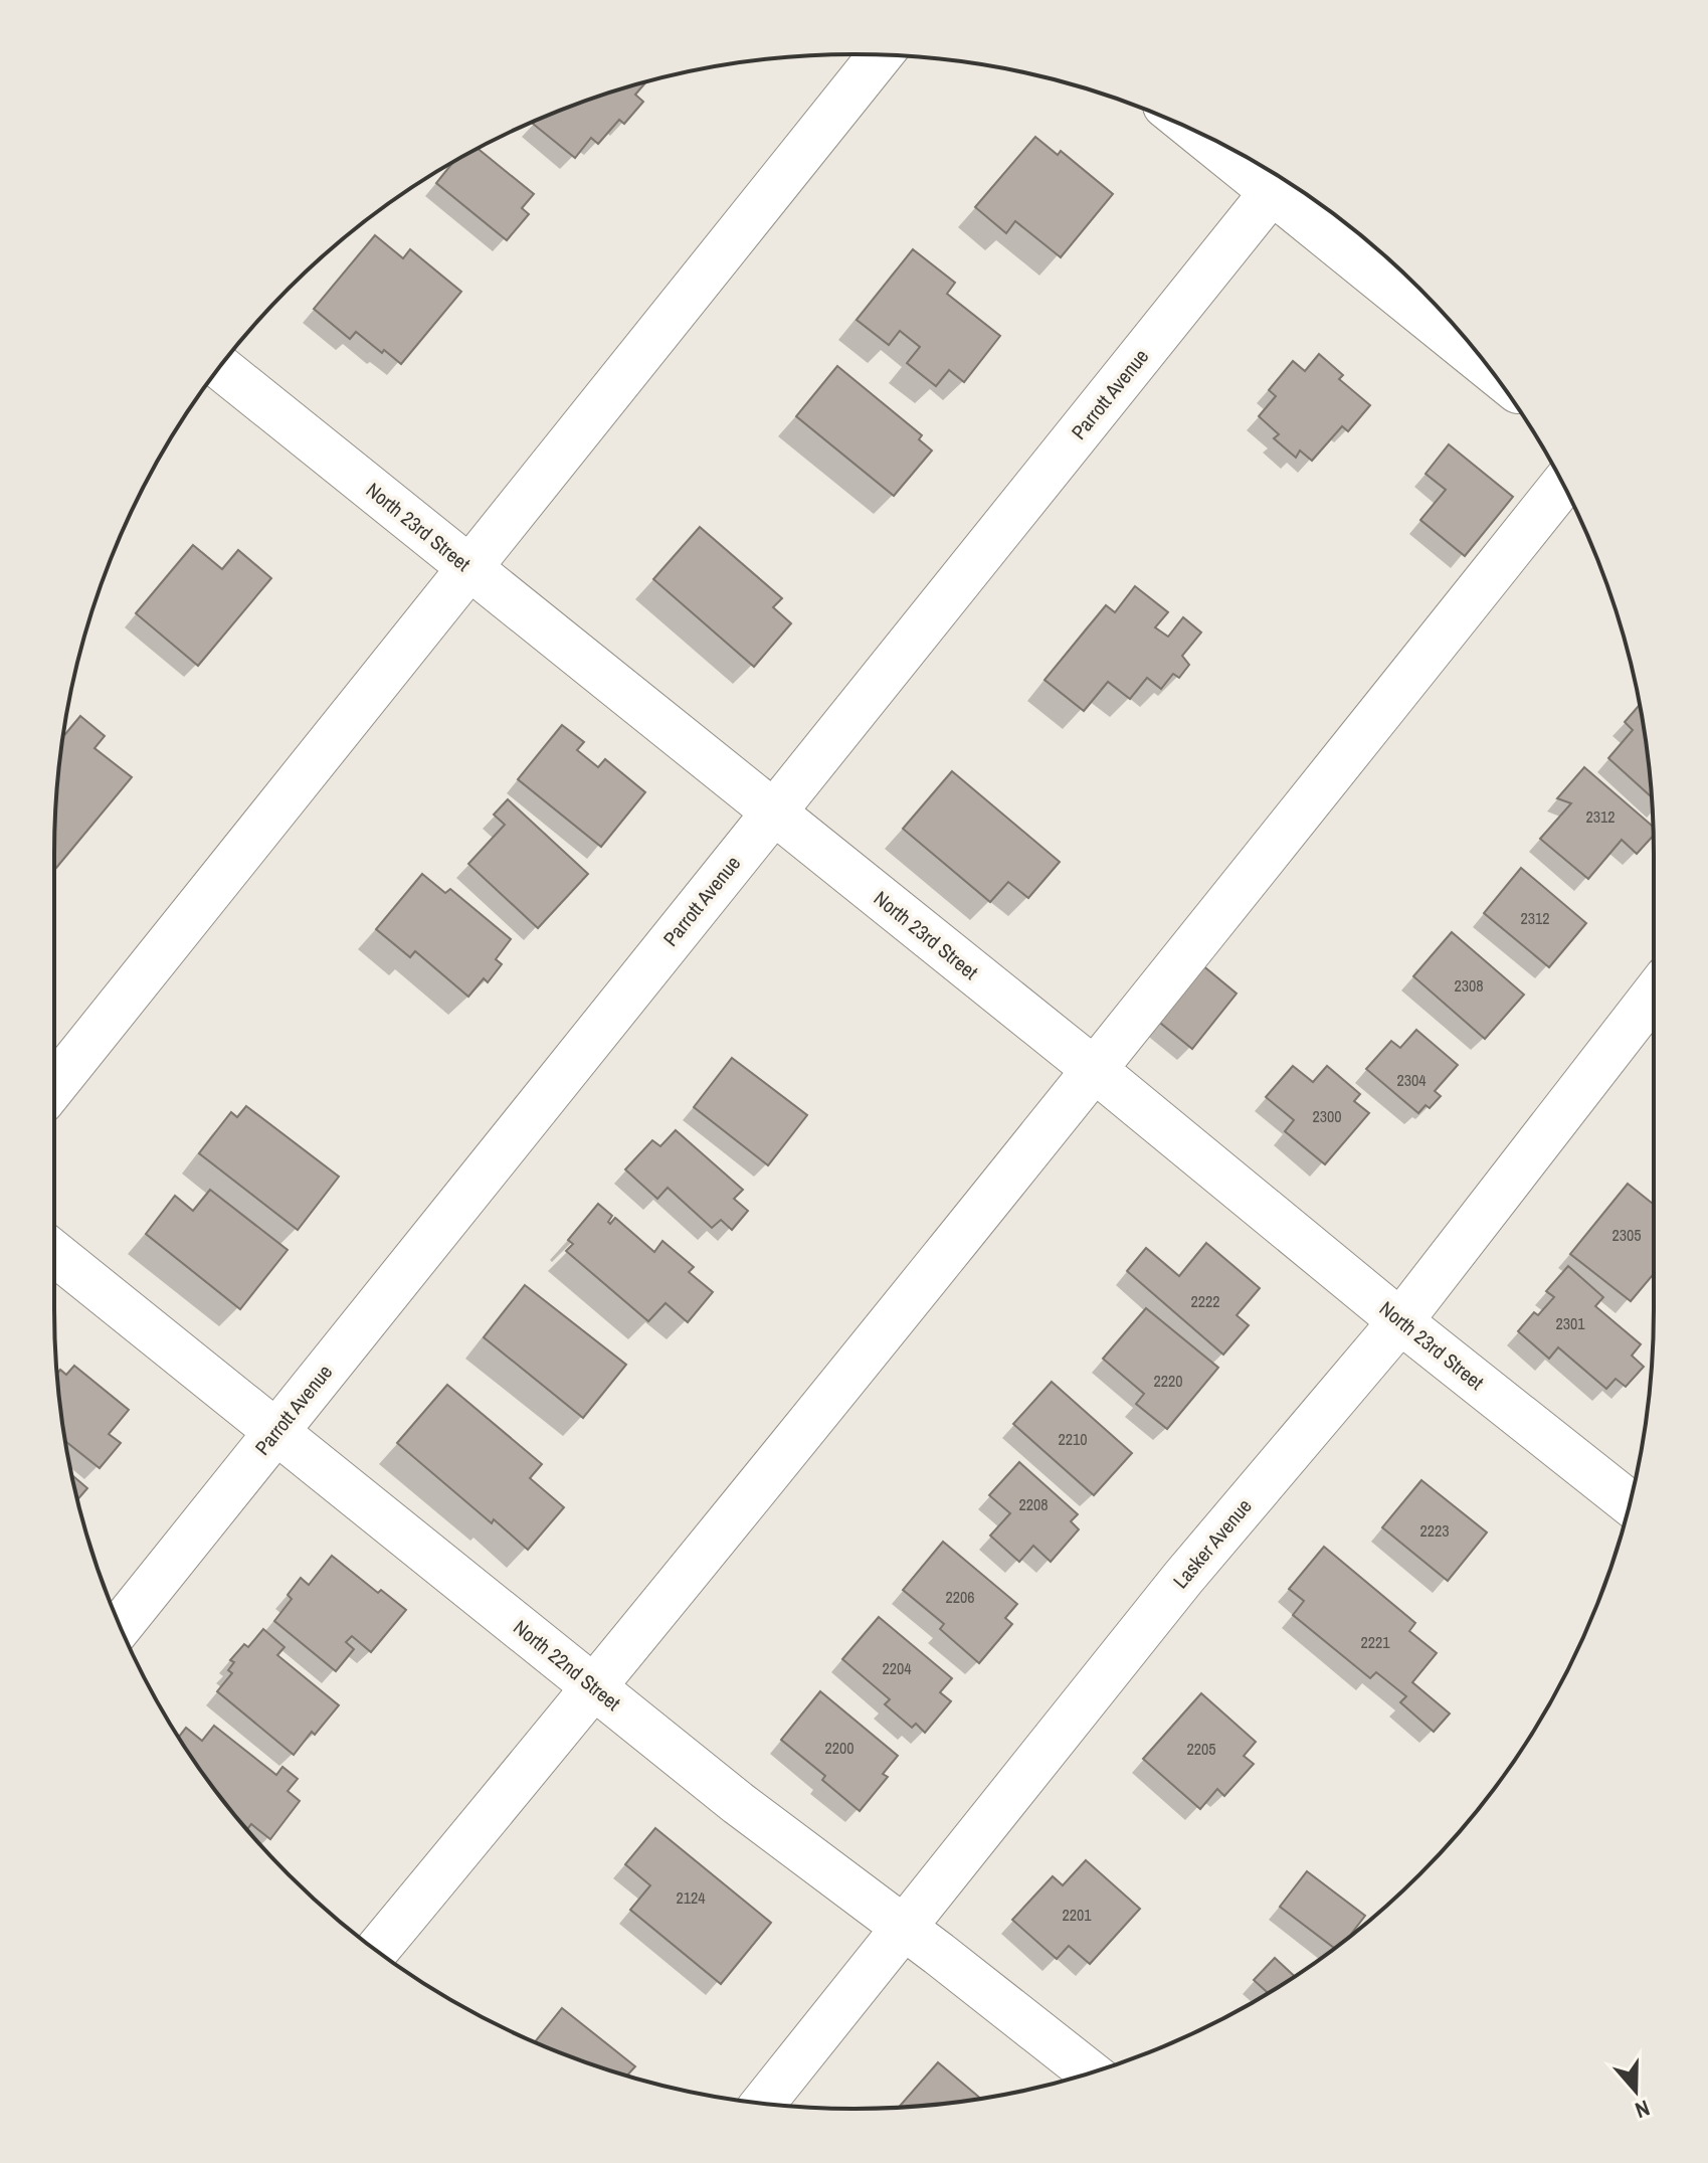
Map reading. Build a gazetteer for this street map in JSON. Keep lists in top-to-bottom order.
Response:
{
  "streets": {
    "street": [
      "Parrott Avenue",
      "North 23rd Street",
      "Lasker Avenue",
      "North 22nd Street"
    ]
  },
  "crossings": [
    ["Parrott Avenue", "North 23rd Street"],
    ["Parrott Avenue", "North 22nd Street"],
    ["North 23rd Street", "Lasker Avenue"],
    ["Lasker Avenue", "North 22nd Street"]
  ],
  "house_numbers": [
    "2312",
    "2312",
    "2308",
    "2304",
    "2300",
    "2305",
    "2222",
    "2301",
    "2220",
    "2210",
    "2208",
    "2223",
    "2206",
    "2221",
    "2204",
    "2200",
    "2205",
    "2124",
    "2201"
  ],
  "north": "bottom"
}
